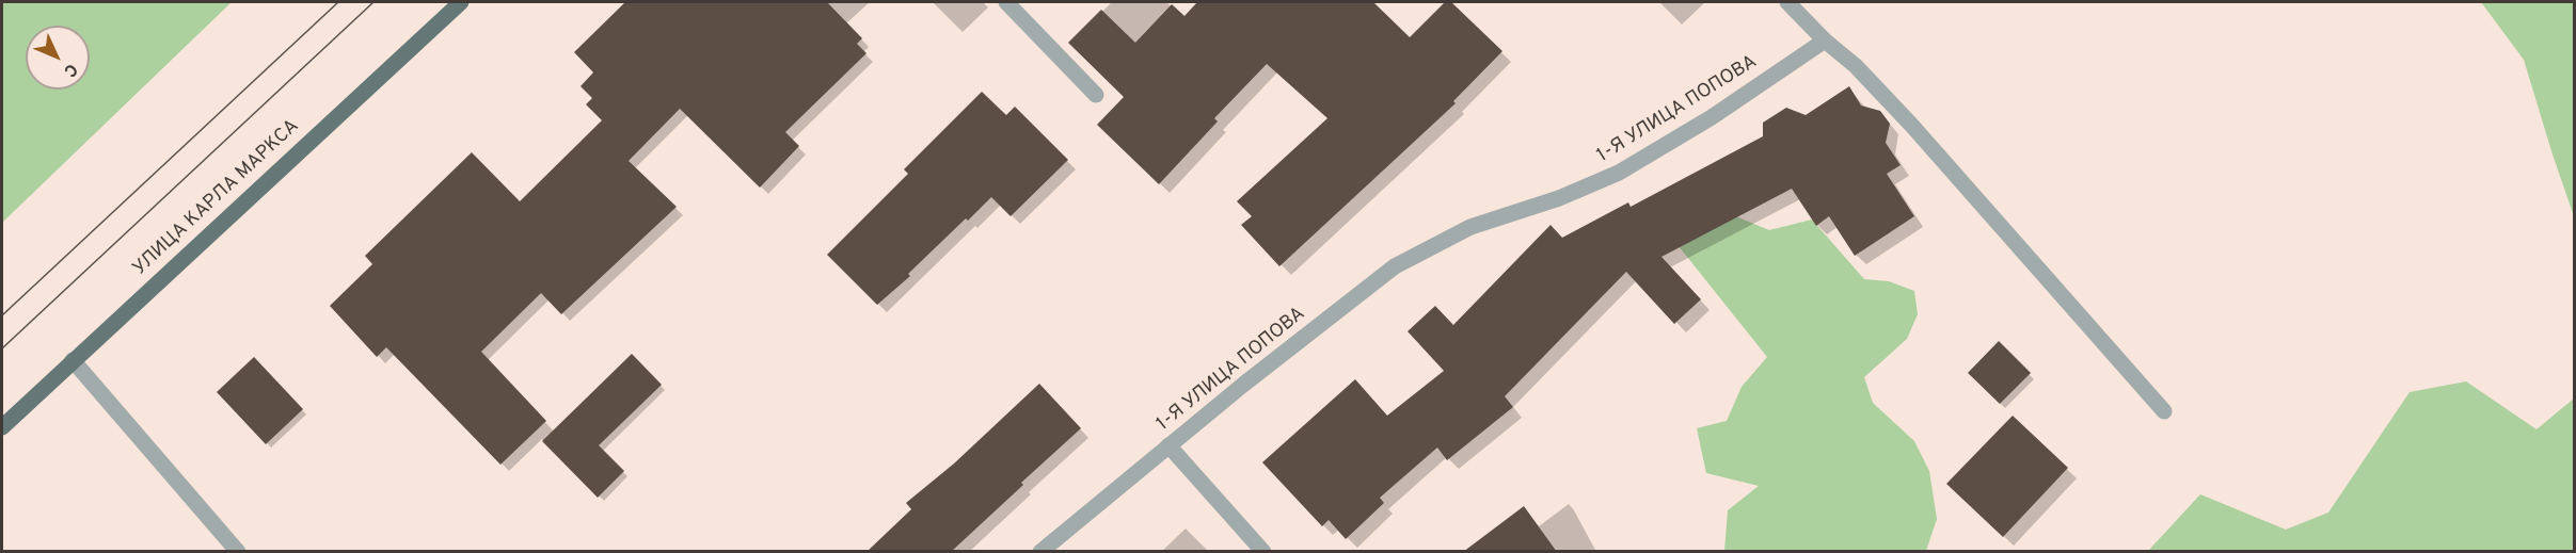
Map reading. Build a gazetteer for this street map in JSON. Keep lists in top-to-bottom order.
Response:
{
  "streets": {
    "main road": ["УЛИЦА КАРЛА МАРКСА"],
    "street": ["1-Я УЛИЦА ПОПОВА"]
  },
  "north": "bottom right"
}
